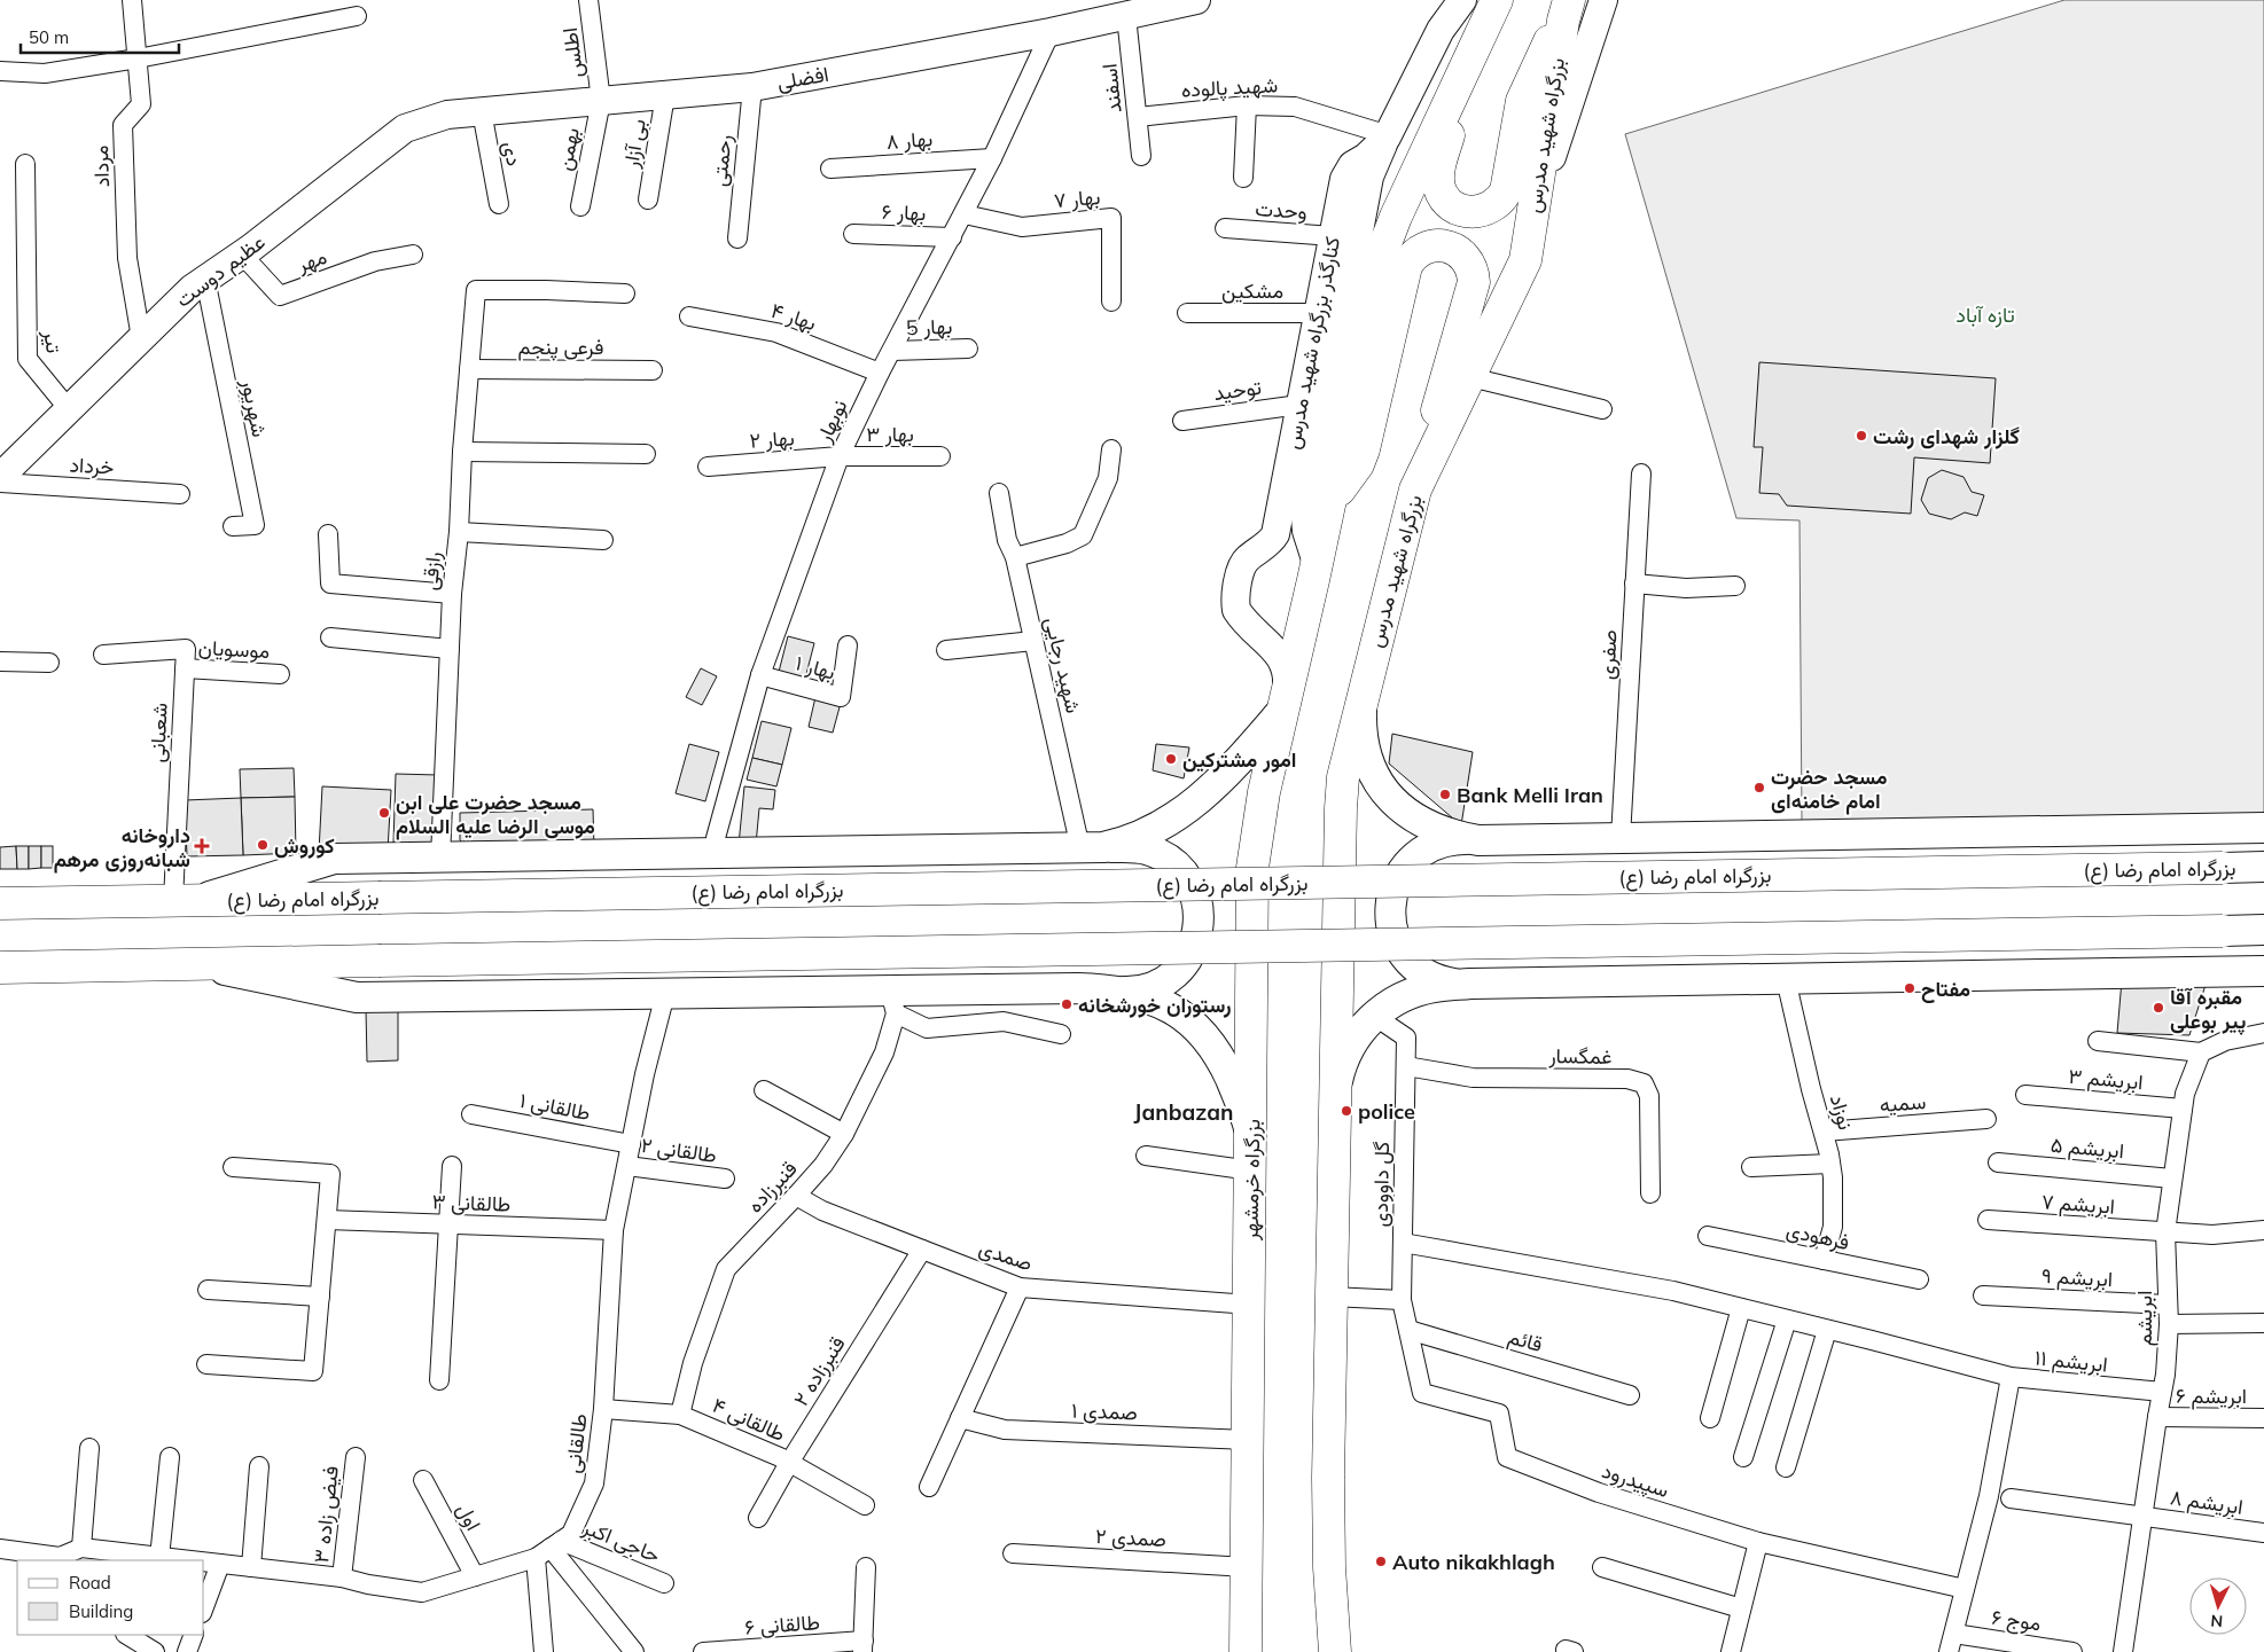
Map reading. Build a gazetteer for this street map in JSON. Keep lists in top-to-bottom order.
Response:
{
  "streets": {
    "highway": ["بزرگراه شهید مدرس", "بزرگراه امام رضا (ع)", "بزرگراه خرمشهر"],
    "street": [
      "اطلس",
      "افضلی",
      "شهید پالوده",
      "اسفند",
      "بهار ۸",
      "بی آزار",
      "بهمن",
      "دی",
      "رحمتی",
      "مرداد",
      "بهار ۷",
      "وحدت",
      "بهار ۶",
      "مهر",
      "عظیم دوست",
      "مشکین",
      "بهار ۴",
      "بهار 5",
      "تیر",
      "کنارگذر بزرگراه شهید مدرس",
      "فرعی پنجم",
      "توحید",
      "شهریور",
      "نوبهار",
      "بهار ۳",
      "بهار ۲",
      "خرداد",
      "رازقی",
      "موسویان",
      "صفری",
      "شهید رجایی",
      "بهار ۱",
      "شعبانی",
      "غمگسار",
      "ابریشم ۳",
      "سمیه",
      "طالقانی ۱",
      "نوزاد",
      "ابریشم ۵",
      "طالقانی ۲",
      "گل داوودی",
      "قنبرزاده",
      "طالقانی ۳",
      "ابریشم ۷",
      "فرهودی",
      "صمدی",
      "ابریشم ۹",
      "ابریشم",
      "قائم",
      "ابریشم ۱۱",
      "قنبرزاده ۲",
      "ابریشم ۶",
      "صمدی ۱",
      "طالقانی ۴",
      "طالقانی",
      "سپیدرود",
      "ابریشم ۸",
      "فیض زاده ۳",
      "اول",
      "صمدی ۲",
      "حاجی اکبر",
      "موج ۶",
      "طالقانی ۶"
    ]
  },
  "crossings": [
    ["اطلس", "افضلی"],
    ["اطلس", "بهمن"],
    ["افضلی", "اسفند"],
    ["افضلی", "بی آزار"],
    ["افضلی", "بهمن"],
    ["افضلی", "دی"],
    ["افضلی", "رحمتی"],
    ["افضلی", "عظیم دوست"],
    ["افضلی", "نوبهار"],
    ["شهید پالوده", "اسفند"],
    ["شهید پالوده", "کنارگذر بزرگراه شهید مدرس"],
    ["بهار ۸", "نوبهار"],
    ["مرداد", "عظیم دوست"],
    ["بهار ۷", "نوبهار"],
    ["وحدت", "کنارگذر بزرگراه شهید مدرس"],
    ["بهار ۶", "نوبهار"],
    ["مهر", "عظیم دوست"],
    ["عظیم دوست", "تیر"],
    ["عظیم دوست", "شهریور"],
    ["مشکین", "کنارگذر بزرگراه شهید مدرس"],
    ["بهار ۴", "نوبهار"],
    ["بهار 5", "نوبهار"],
    ["کنارگذر بزرگراه شهید مدرس", "توحید"],
    ["کنارگذر بزرگراه شهید مدرس", "بزرگراه امام رضا (ع)"],
    ["کنارگذر بزرگراه شهید مدرس", "بزرگراه خرمشهر"],
    ["فرعی پنجم", "رازقی"],
    ["نوبهار", "بهار ۳"],
    ["نوبهار", "بهار ۲"],
    ["نوبهار", "بهار ۱"],
    ["نوبهار", "بزرگراه امام رضا (ع)"],
    ["بهار ۳", "بهار ۲"],
    ["رازقی", "بزرگراه امام رضا (ع)"],
    ["موسویان", "شعبانی"],
    ["صفری", "بزرگراه امام رضا (ع)"],
    ["شهید رجایی", "بزرگراه امام رضا (ع)"],
    ["شعبانی", "بزرگراه امام رضا (ع)"],
    ["بزرگراه امام رضا (ع)", "بزرگراه خرمشهر"],
    ["غمگسار", "گل داوودی"],
    ["ابریشم ۳", "ابریشم"],
    ["سمیه", "نوزاد"],
    ["طالقانی ۱", "طالقانی"],
    ["نوزاد", "فرهودی"],
    ["ابریشم ۵", "ابریشم"],
    ["طالقانی ۲", "طالقانی"],
    ["بزرگراه خرمشهر", "صمدی"],
    ["بزرگراه خرمشهر", "صمدی ۱"],
    ["بزرگراه خرمشهر", "صمدی ۲"],
    ["گل داوودی", "سپیدرود"],
    ["قنبرزاده", "صمدی"],
    ["قنبرزاده", "طالقانی ۴"],
    ["طالقانی ۳", "طالقانی"],
    ["ابریشم ۷", "ابریشم"],
    ["صمدی", "قنبرزاده ۲"],
    ["ابریشم ۹", "ابریشم"],
    ["ابریشم", "ابریشم ۱۱"],
    ["ابریشم", "ابریشم ۶"],
    ["ابریشم", "ابریشم ۸"],
    ["قائم", "سپیدرود"],
    ["قنبرزاده ۲", "طالقانی ۴"],
    ["طالقانی ۴", "طالقانی"],
    ["طالقانی", "حاجی اکبر"]
  ],
  "districts": ["Janbazan"],
  "parks": ["تازه آباد"],
  "places": {
    "other": [
      "گلزار شهدای رشت",
      "امور مشترکین",
      "مسجد حضرت امام خامنه‌ای",
      "Bank Melli Iran",
      "مسجد حضرت علی ابن موسی الرضا علیه السلام",
      "کوروش",
      "مفتاح",
      "رستوران خورشخانه",
      "مقبره آقا پیر بوعلی",
      "police",
      "Auto nikakhlagh"
    ],
    "health": ["داروخانه شبانه‌روزی مرهم"]
  },
  "legend": ["Road", "Building"],
  "scale_bar": "50 m",
  "north": "bottom"
}
